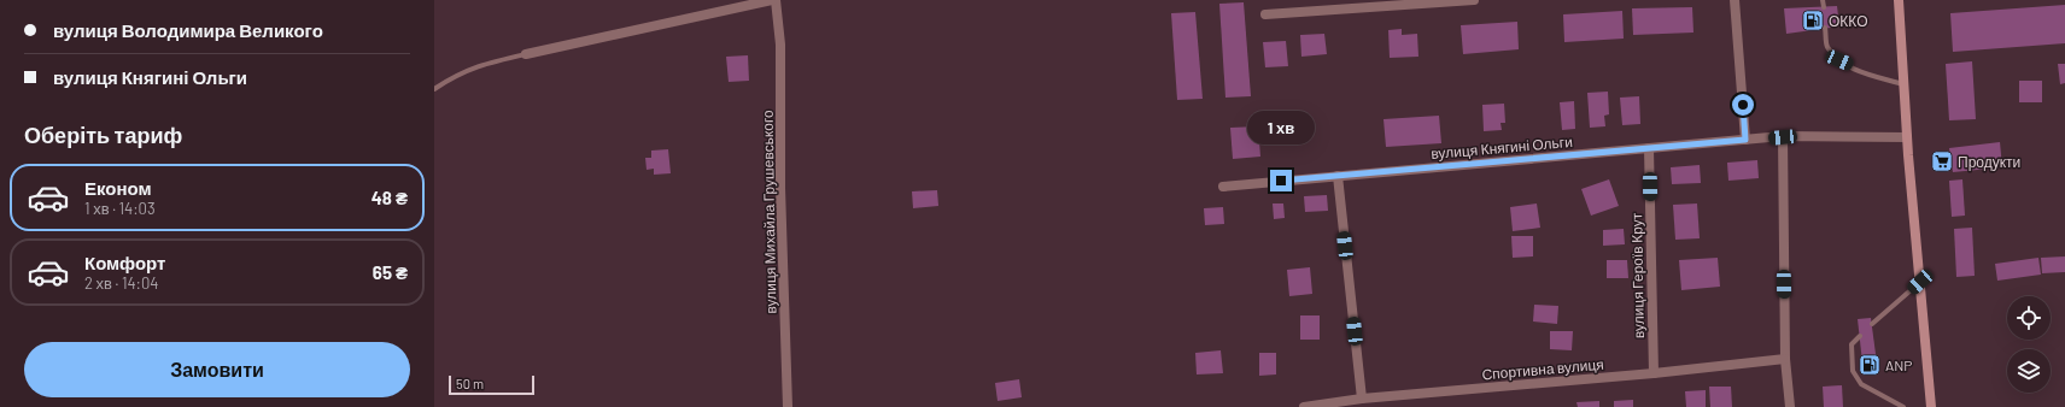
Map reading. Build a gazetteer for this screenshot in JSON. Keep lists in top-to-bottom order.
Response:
{
  "streets": {
    "street": [
      "вулиця Княгині Ольги",
      "вулиця Михайла Грушевського",
      "вулиця Героїв Крут",
      "Спортивна вулиця"
    ]
  },
  "crossings": [
    ["вулиця Княгині Ольги", "вулиця Героїв Крут"],
    ["вулиця Героїв Крут", "Спортивна вулиця"]
  ],
  "places": {
    "fuel station": ["ОККО", "ANP"],
    "supermarket": ["Продукти"]
  },
  "scale_bar": "50 m",
  "page": {
    "banner": ["вулиця Володимира Великого", "вулиця Княгині Ольги"],
    "heading": "Оберіть тариф",
    "bubble": "1 хв",
    "list": [
      {
        "name": "Економ",
        "note": "1 хв · 14:03",
        "value": "48 ₴"
      },
      {
        "name": "Комфорт",
        "note": "2 хв · 14:04",
        "value": "65 ₴"
      }
    ],
    "buttons": "Замовити",
    "scale": "50 m"
  }
}
